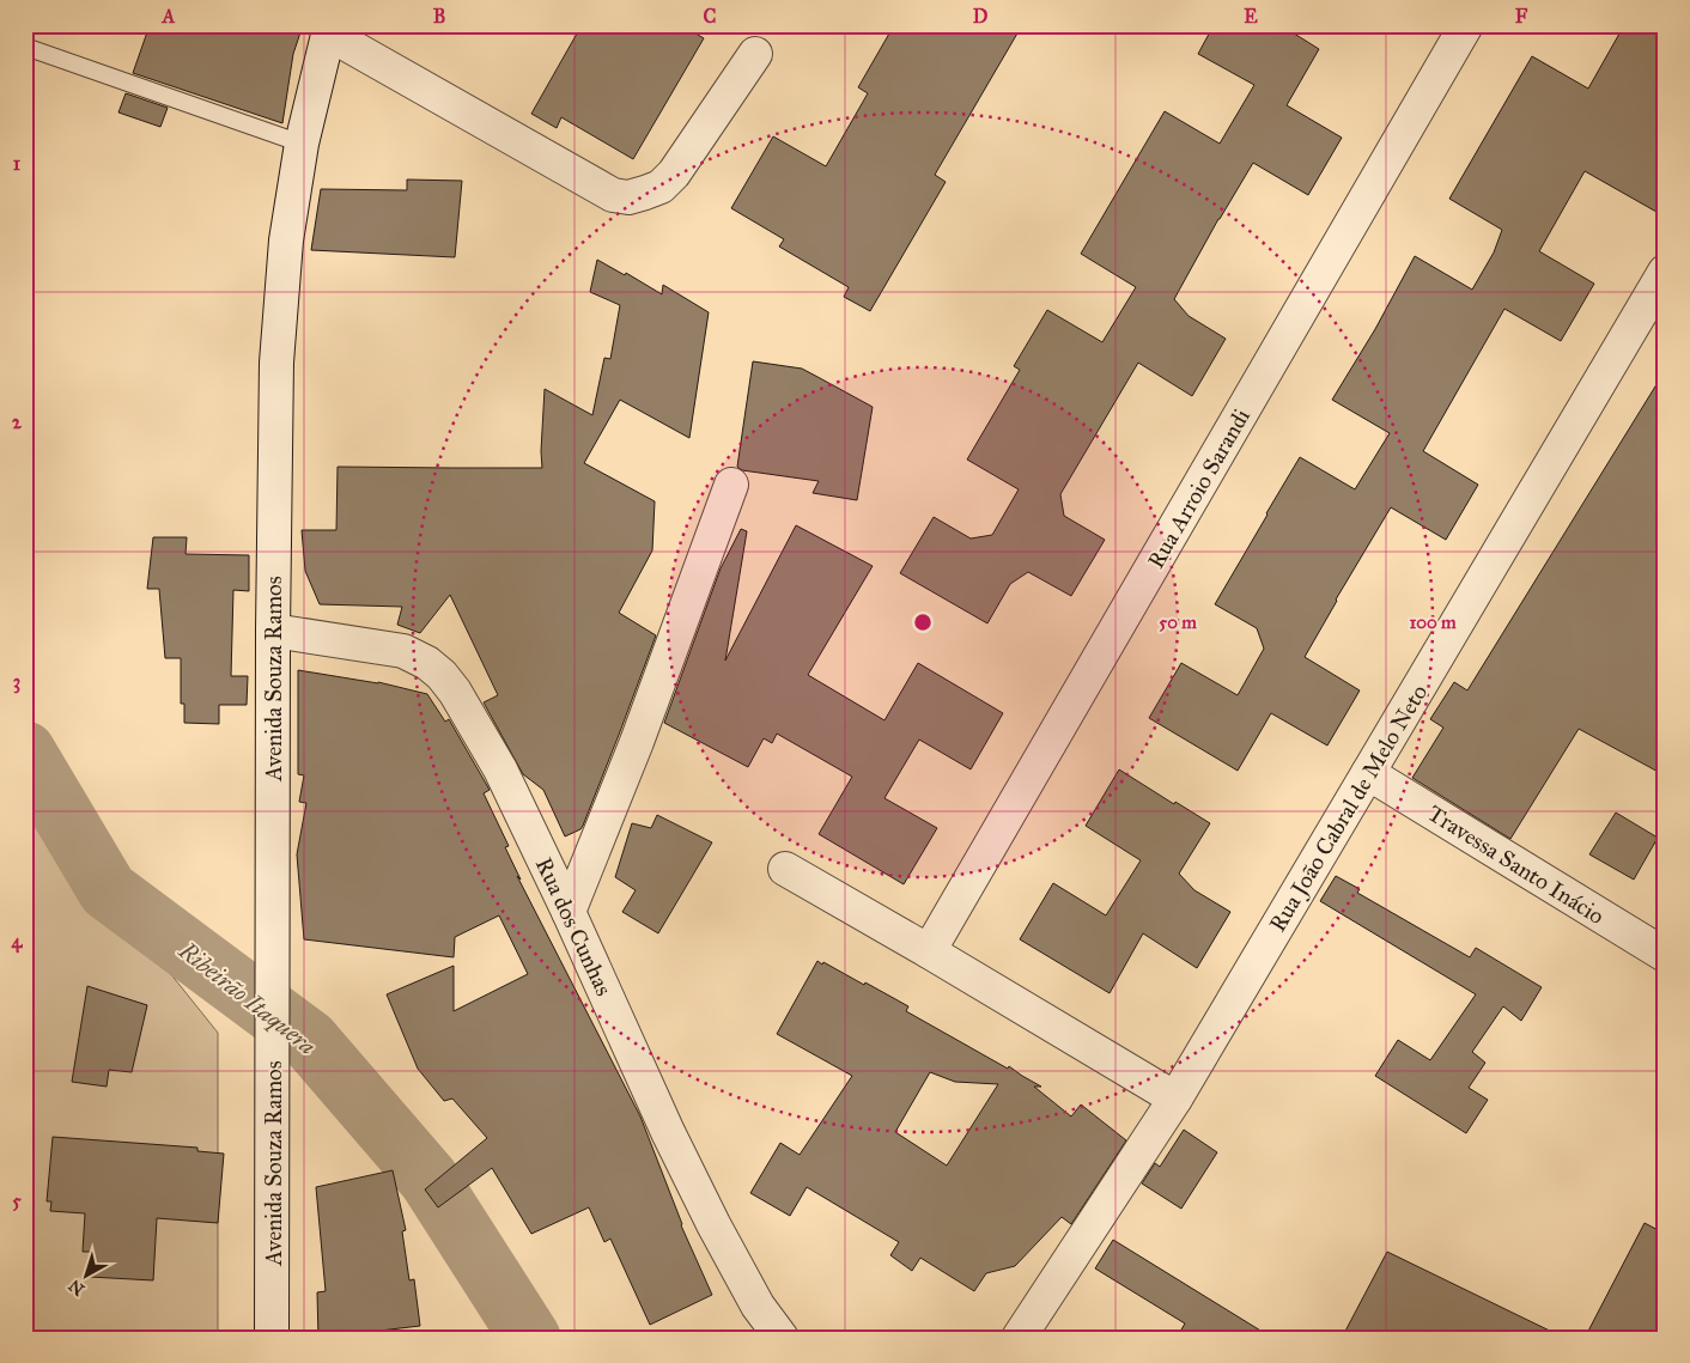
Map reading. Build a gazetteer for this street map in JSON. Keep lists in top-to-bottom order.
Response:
{
  "streets": {
    "street": [
      "Rua Arroio Sarandi",
      "Avenida Souza Ramos",
      "Rua João Cabral de Melo Neto",
      "Travessa Santo Inácio",
      "Rua dos Cunhas"
    ]
  },
  "crossings": [
    ["Avenida Souza Ramos", "Rua dos Cunhas"],
    ["Rua João Cabral de Melo Neto", "Travessa Santo Inácio"]
  ],
  "water": ["Ribeirão Itaquera"],
  "north": "bottom left",
  "grid": {
    "columns": [
      "A",
      "B",
      "C",
      "D",
      "E",
      "F"
    ],
    "rows": [
      "1",
      "2",
      "3",
      "4",
      "5"
    ]
  },
  "rings": ["50 m", "100 m"]
}
